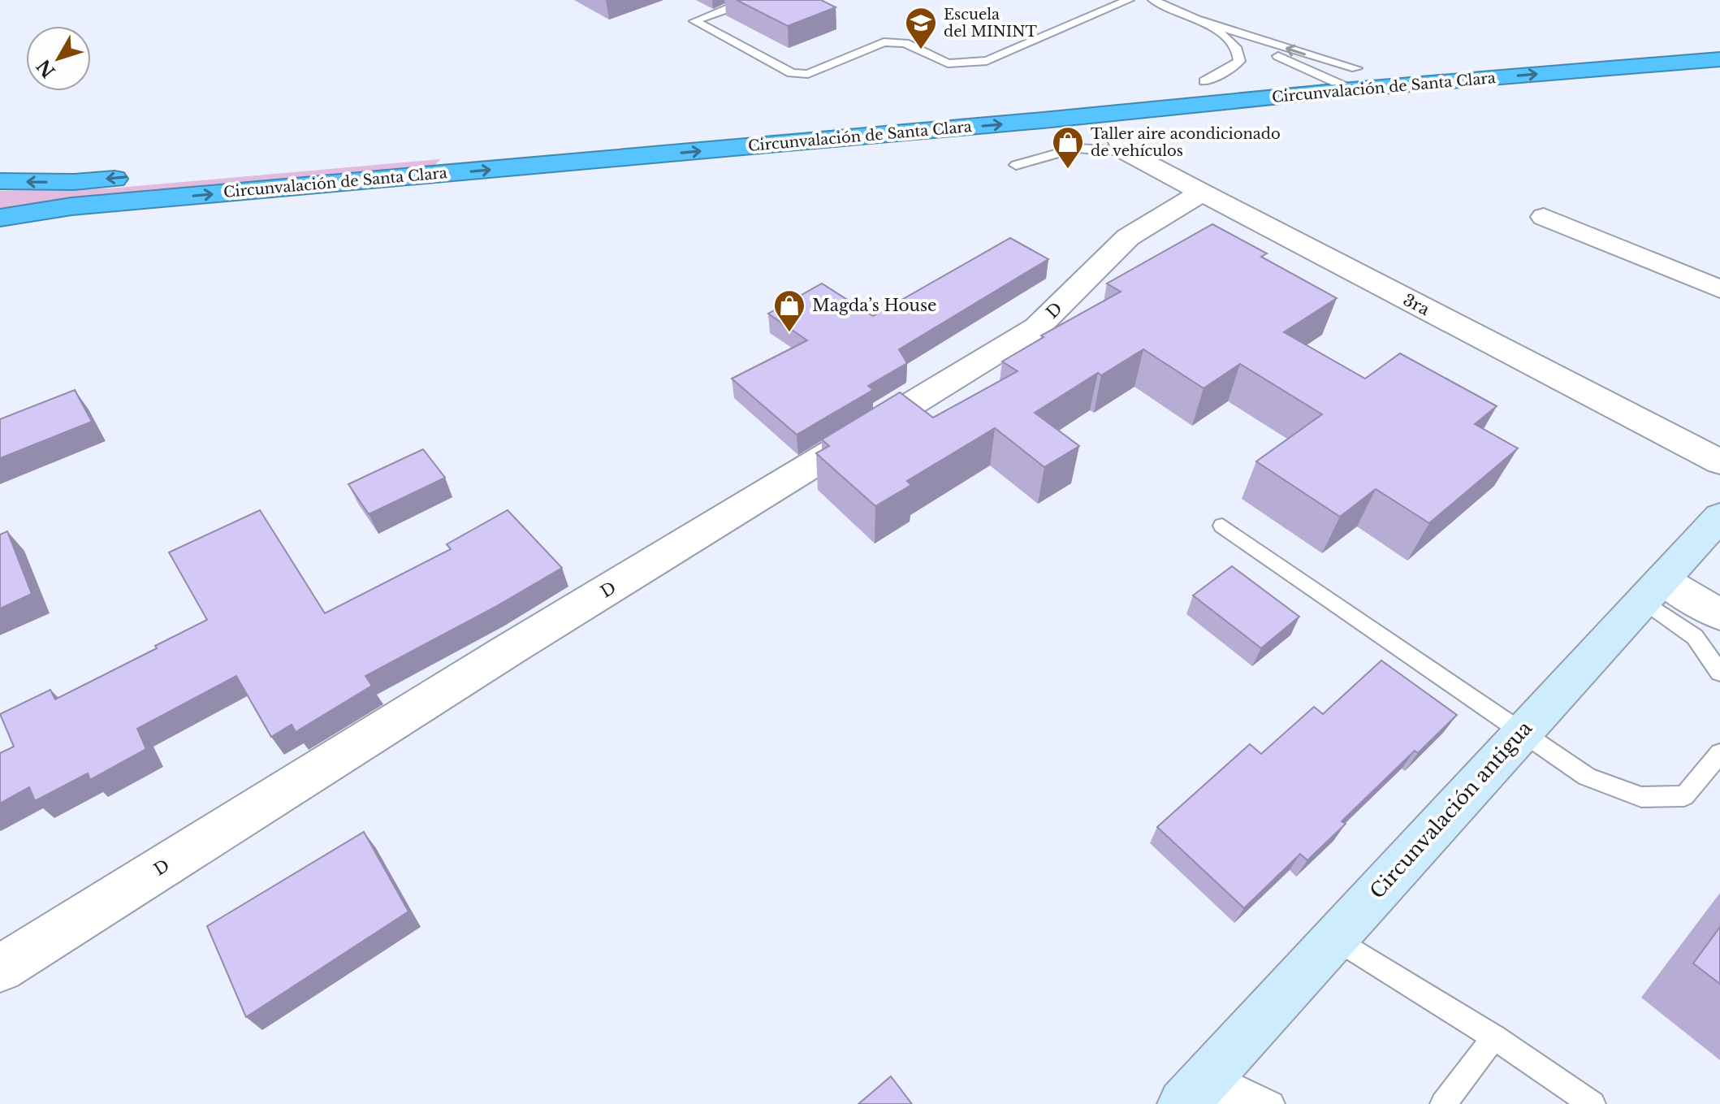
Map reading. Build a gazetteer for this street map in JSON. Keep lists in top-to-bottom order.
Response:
{
  "streets": {
    "highway": ["Circunvalación de Santa Clara"],
    "street": ["3ra", "D", "Circunvalación antigua"]
  },
  "crossings": [
    ["3ra", "D"]
  ],
  "places": {
    "school or university": ["Escuela del MININT"],
    "shop": ["Taller aire acondicionado de vehículos", "Magda’s House"]
  },
  "north": "bottom left"
}
